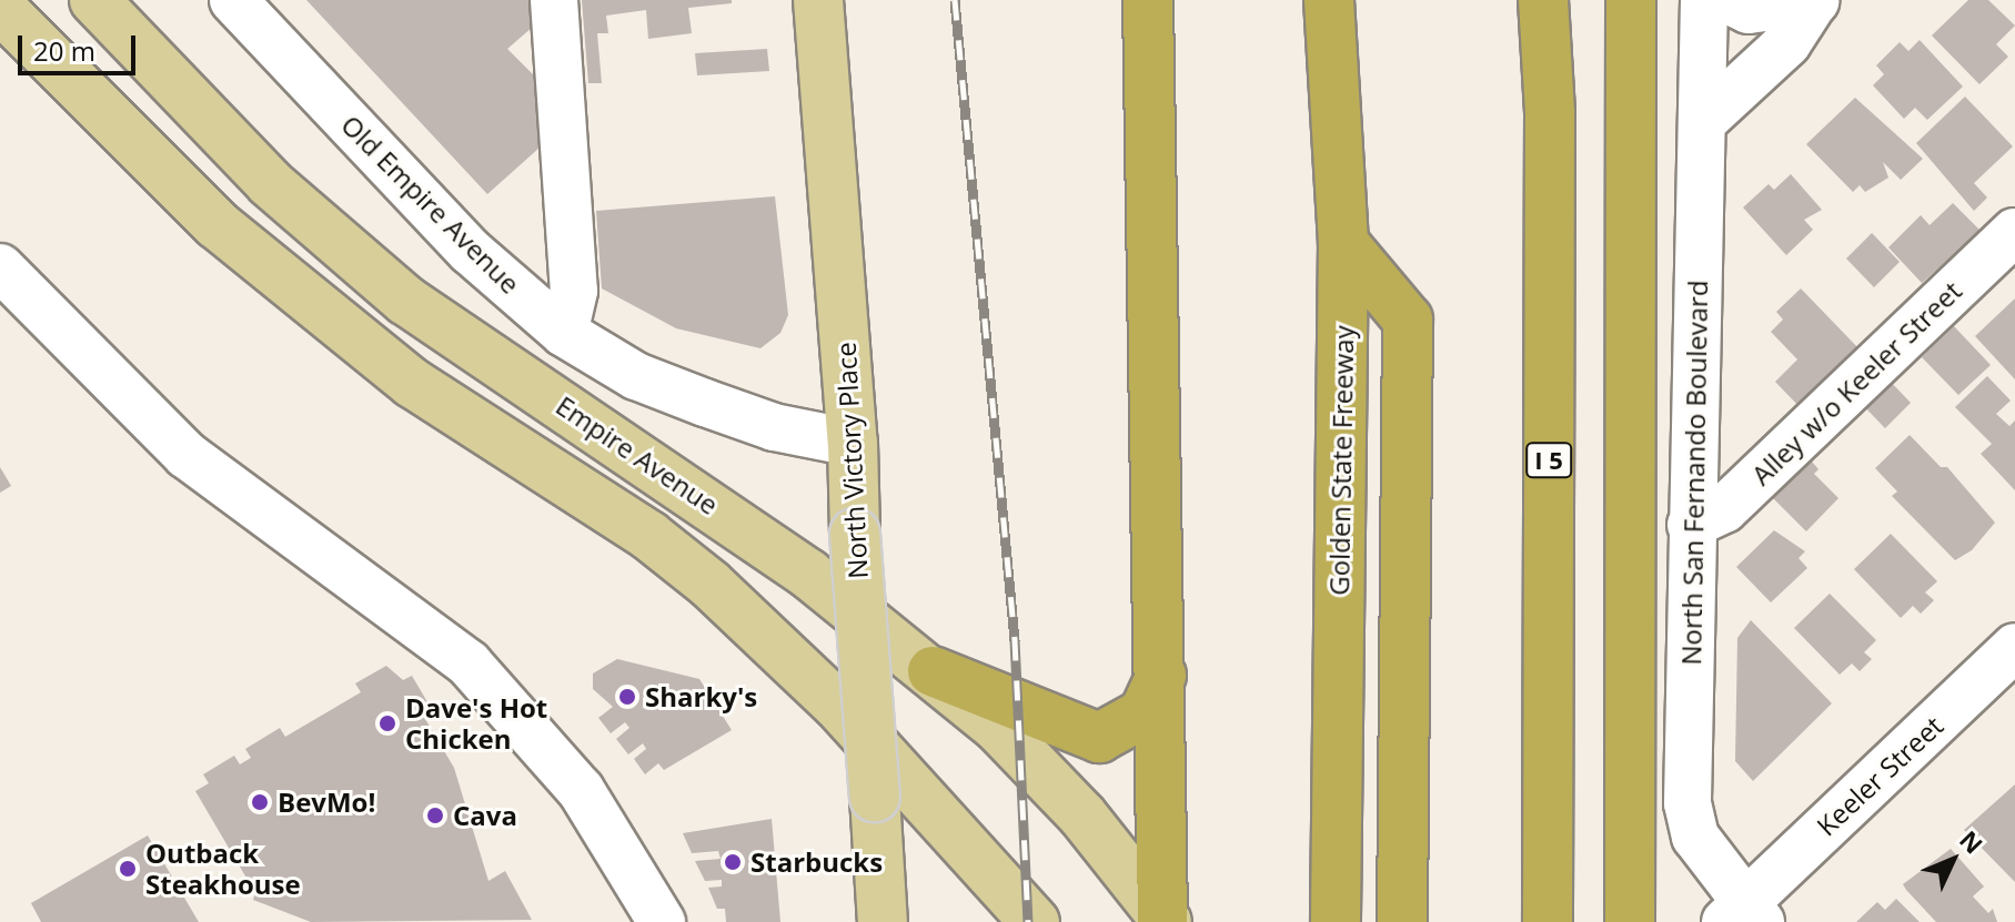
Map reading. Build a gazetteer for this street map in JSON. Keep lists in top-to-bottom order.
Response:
{
  "streets": {
    "highway": ["Golden State Freeway", "I 5"],
    "main road": ["Empire Avenue", "North Victory Place"],
    "street": [
      "Old Empire Avenue",
      "Alley w/o Keeler Street",
      "North San Fernando Boulevard",
      "Keeler Street"
    ]
  },
  "crossings": [
    ["Old Empire Avenue", "North Victory Place"],
    ["Alley w/o Keeler Street", "North San Fernando Boulevard"],
    ["North San Fernando Boulevard", "Keeler Street"]
  ],
  "places": [
    "Sharky's",
    "Dave's Hot Chicken",
    "BevMo!",
    "Cava",
    "Starbucks",
    "Outback Steakhouse"
  ],
  "scale_bar": "20 m",
  "north": "top right"
}
